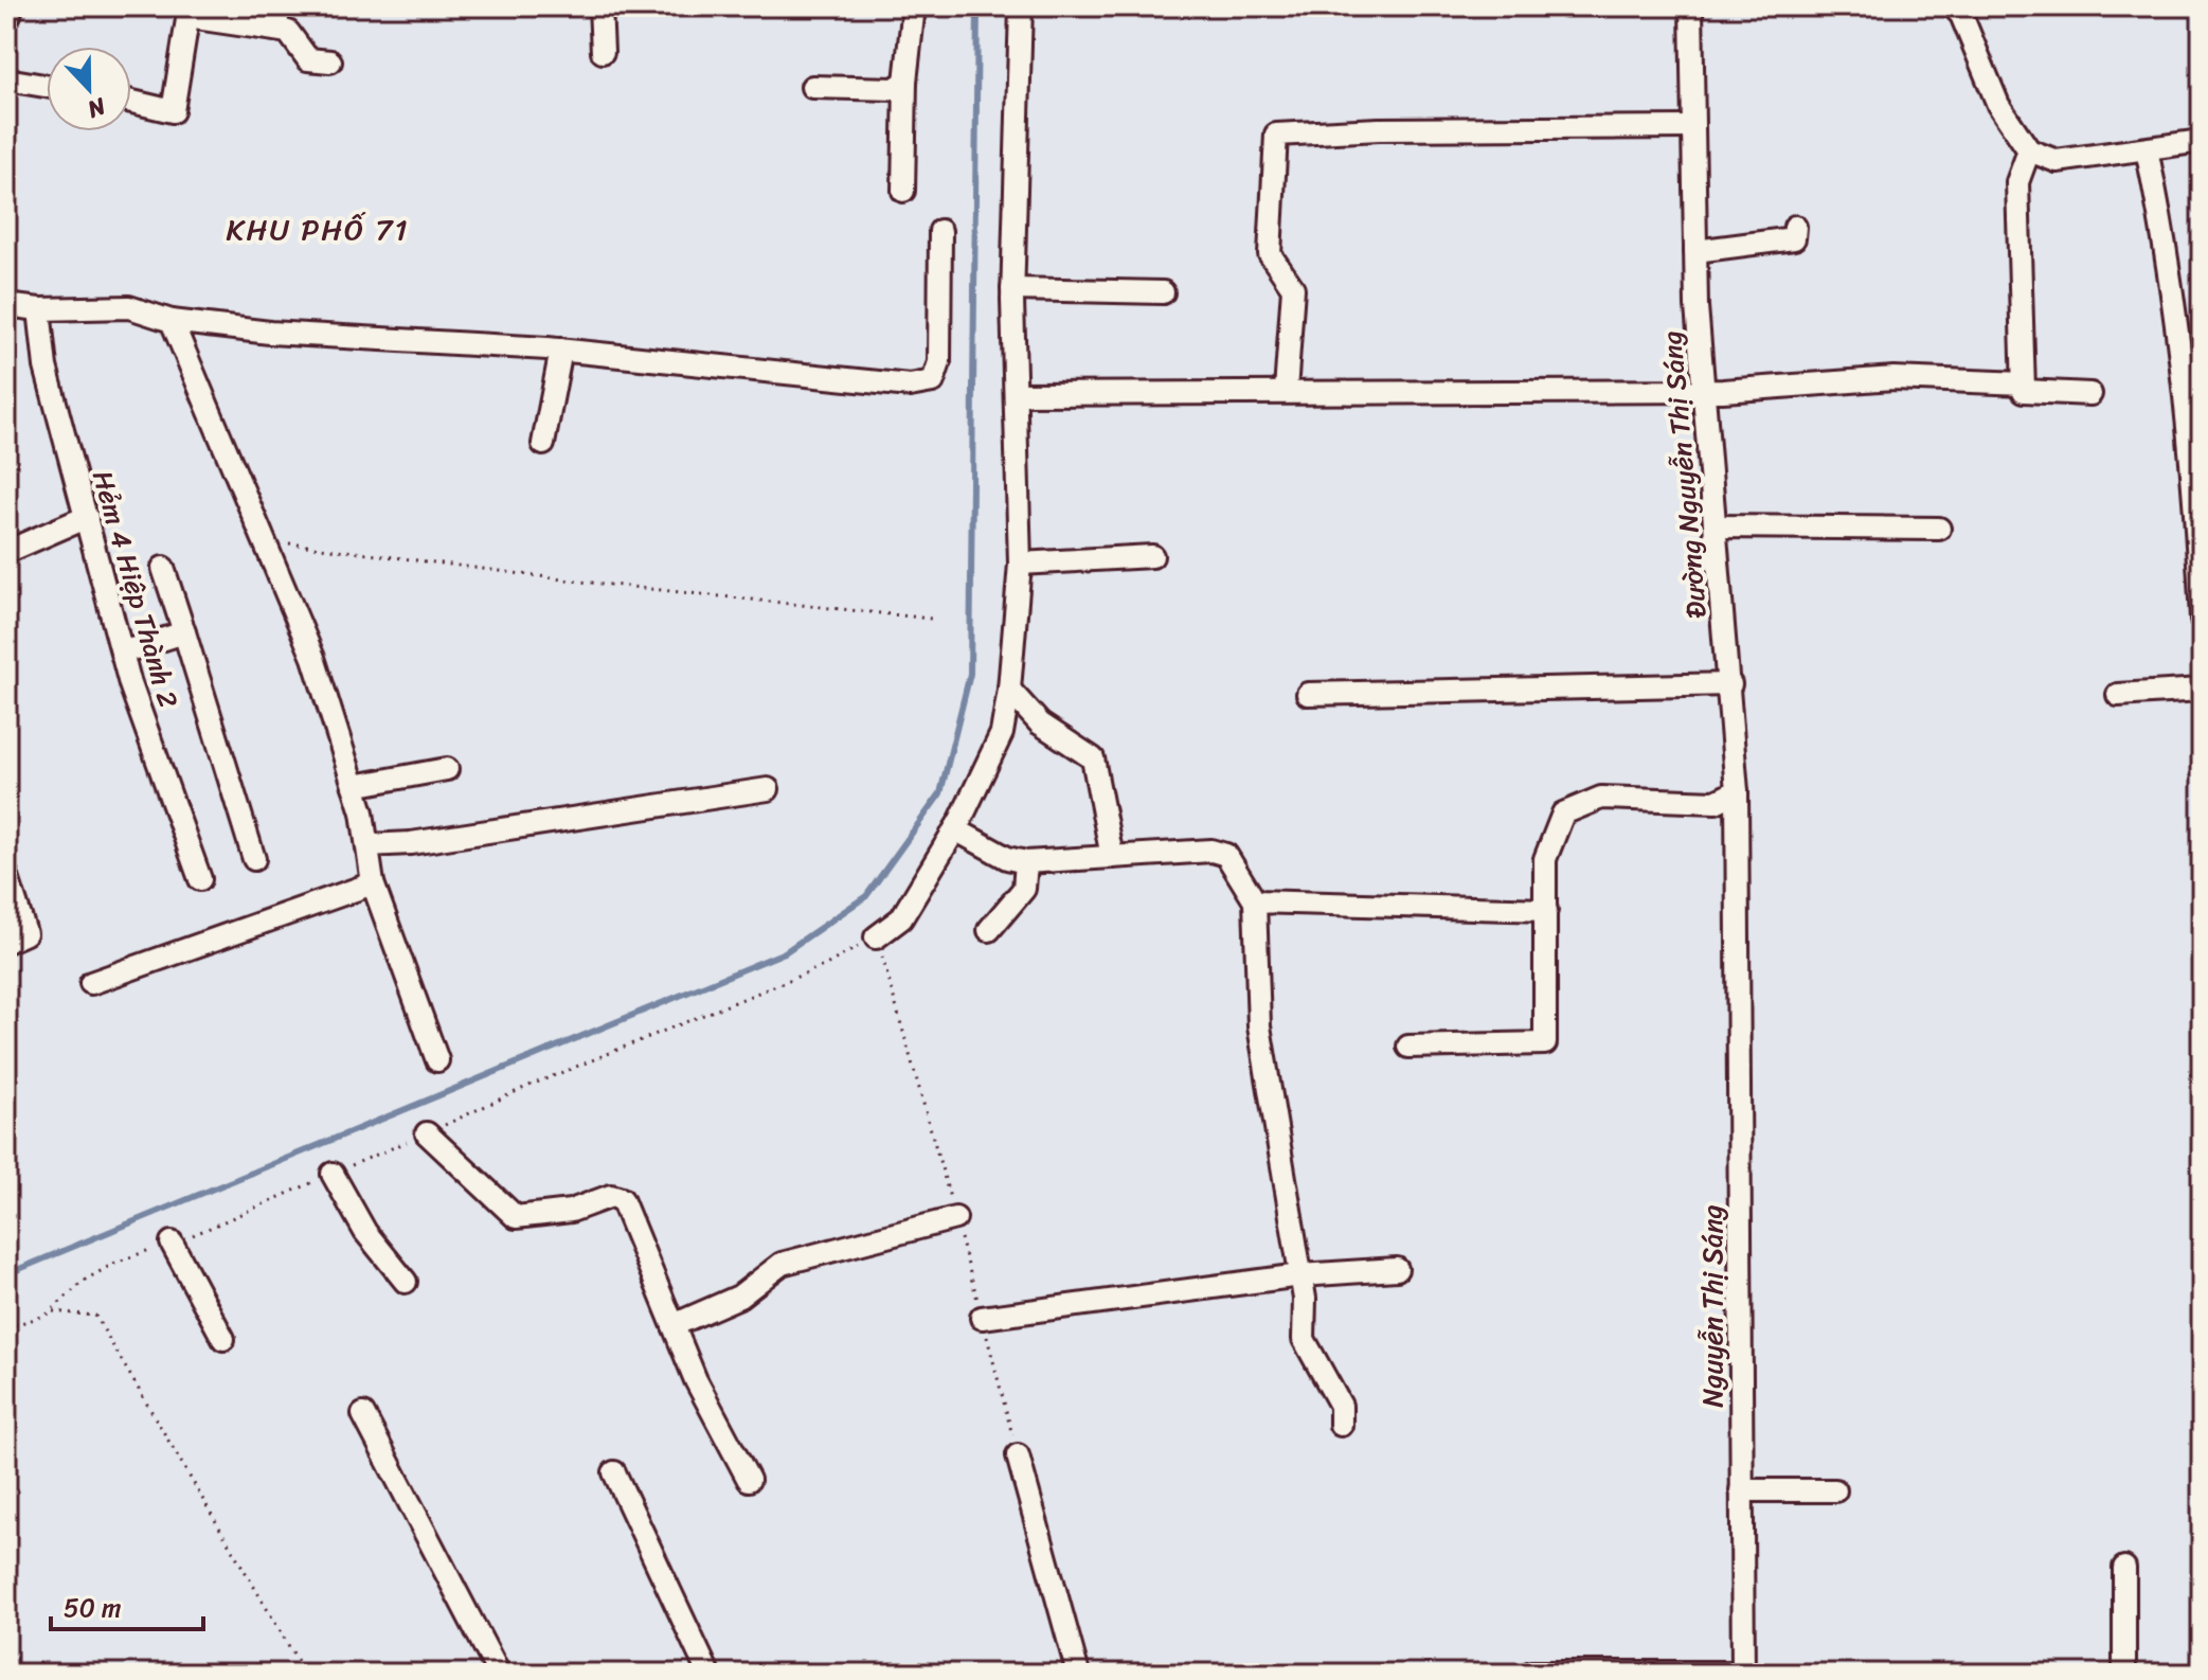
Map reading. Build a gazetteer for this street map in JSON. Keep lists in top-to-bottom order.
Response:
{
  "streets": {
    "street": ["Đường Nguyễn Thị Sáng", "Hẻm 4 Hiệp Thành 2", "Nguyễn Thị Sáng"]
  },
  "crossings": [
    ["Đường Nguyễn Thị Sáng", "Nguyễn Thị Sáng"]
  ],
  "districts": ["KHU PHỐ 71"],
  "scale_bar": "50 m",
  "north": "bottom"
}
